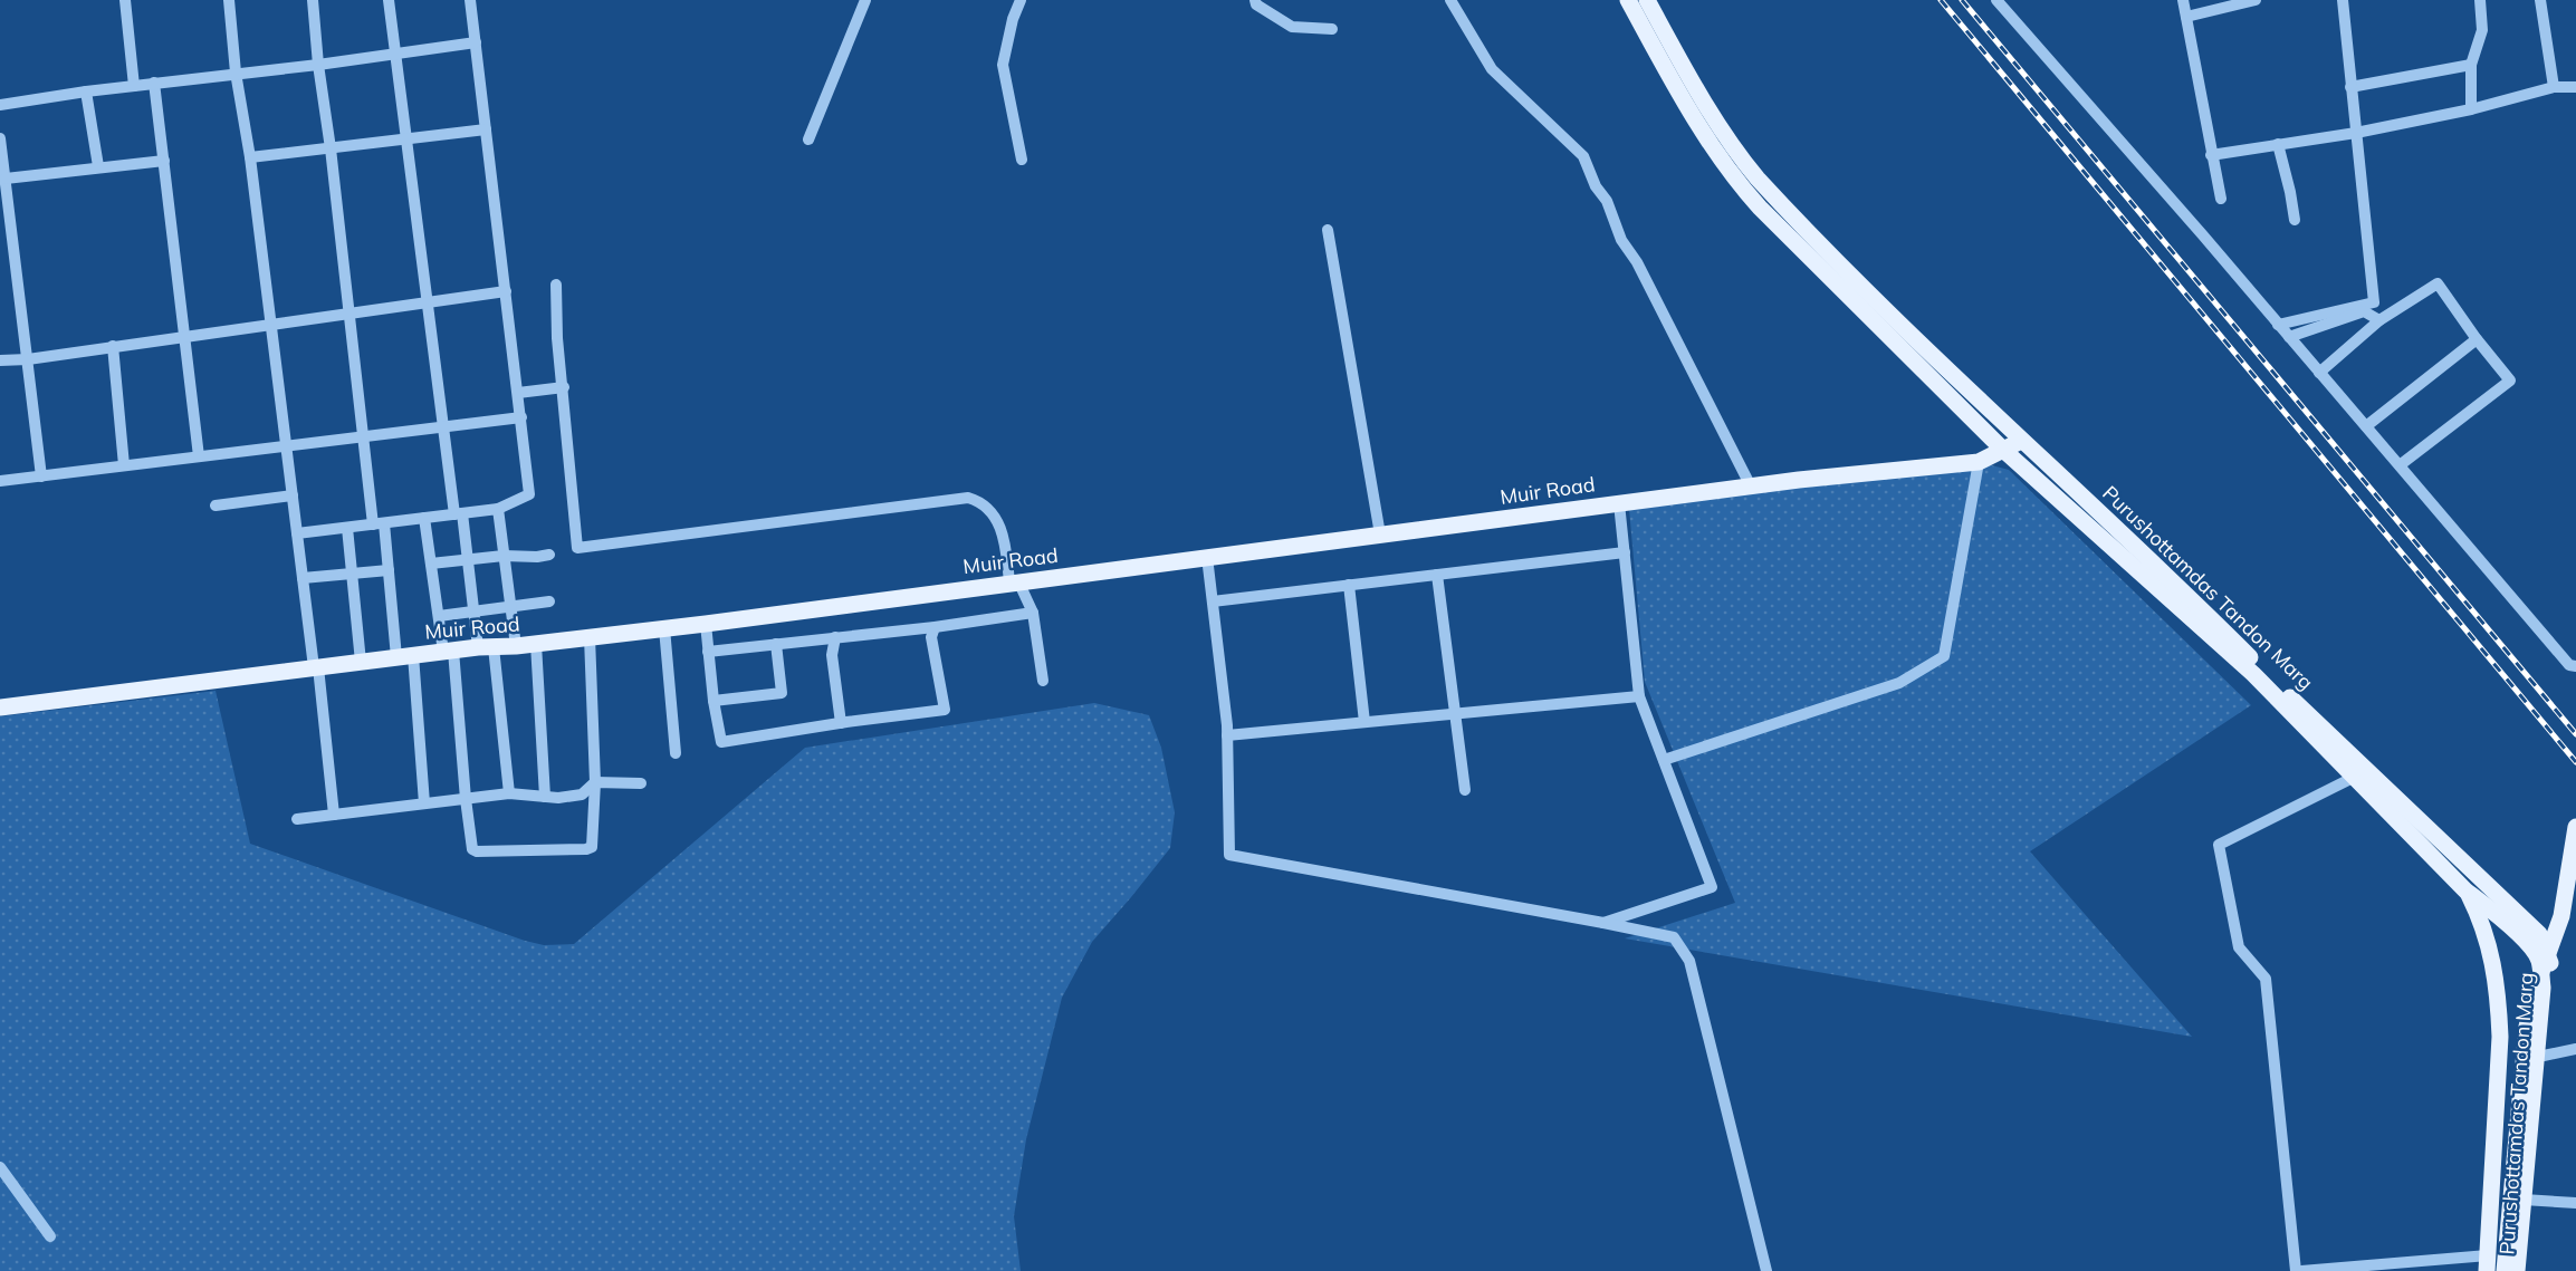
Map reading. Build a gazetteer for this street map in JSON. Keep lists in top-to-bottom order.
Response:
{
  "streets": {
    "main road": ["Muir Road", "Purushottamdas Tandon Marg"]
  },
  "crossings": [
    ["Muir Road", "Purushottamdas Tandon Marg"]
  ]
}
